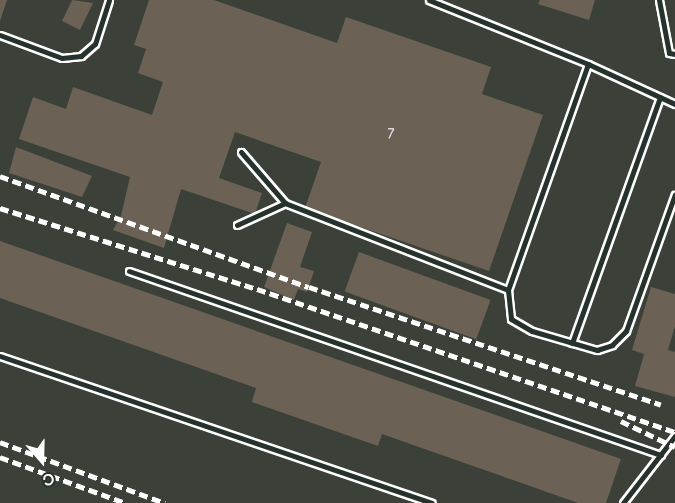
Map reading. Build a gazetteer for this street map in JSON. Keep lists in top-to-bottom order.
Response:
{
  "house_numbers": ["7"],
  "north": "bottom"
}
